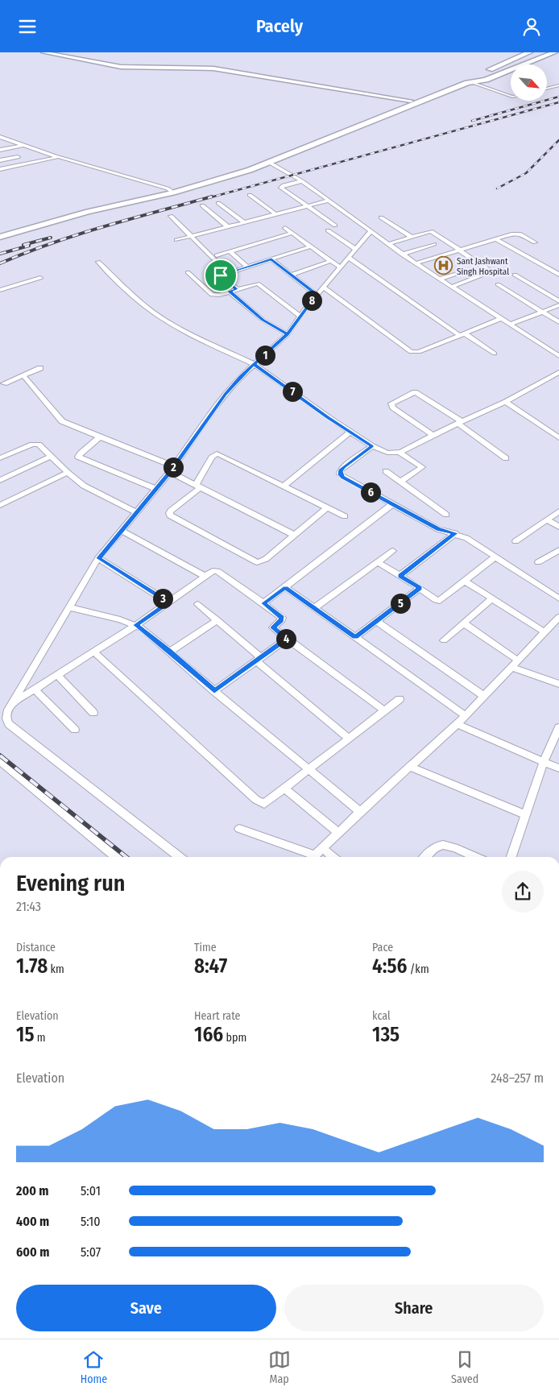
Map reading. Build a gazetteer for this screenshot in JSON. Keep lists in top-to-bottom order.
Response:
{
  "places": {
    "hospital": ["Sant Jashwant Singh Hospital"]
  },
  "north": "bottom right",
  "page": {
    "header": "Pacely",
    "pins": [
      "8",
      "1",
      "7",
      "2",
      "6",
      "3",
      "5",
      "4"
    ],
    "heading": ["Evening run", "21:43"],
    "stats": [
      ["Distance", "1.78 km"],
      ["Time", "8:47"],
      ["Pace", "4:56 /km"],
      ["Elevation", "15 m"],
      ["Heart rate", "166 bpm"],
      ["kcal", "135"]
    ],
    "chart": ["Elevation", "248–257 m"],
    "list": [
      {
        "name": "200 m",
        "note": "5:01"
      },
      {
        "name": "400 m",
        "note": "5:10"
      },
      {
        "name": "600 m",
        "note": "5:07"
      }
    ],
    "buttons": ["Save", "Share"],
    "tabs": ["Home", "Map", "Saved"]
  }
}
